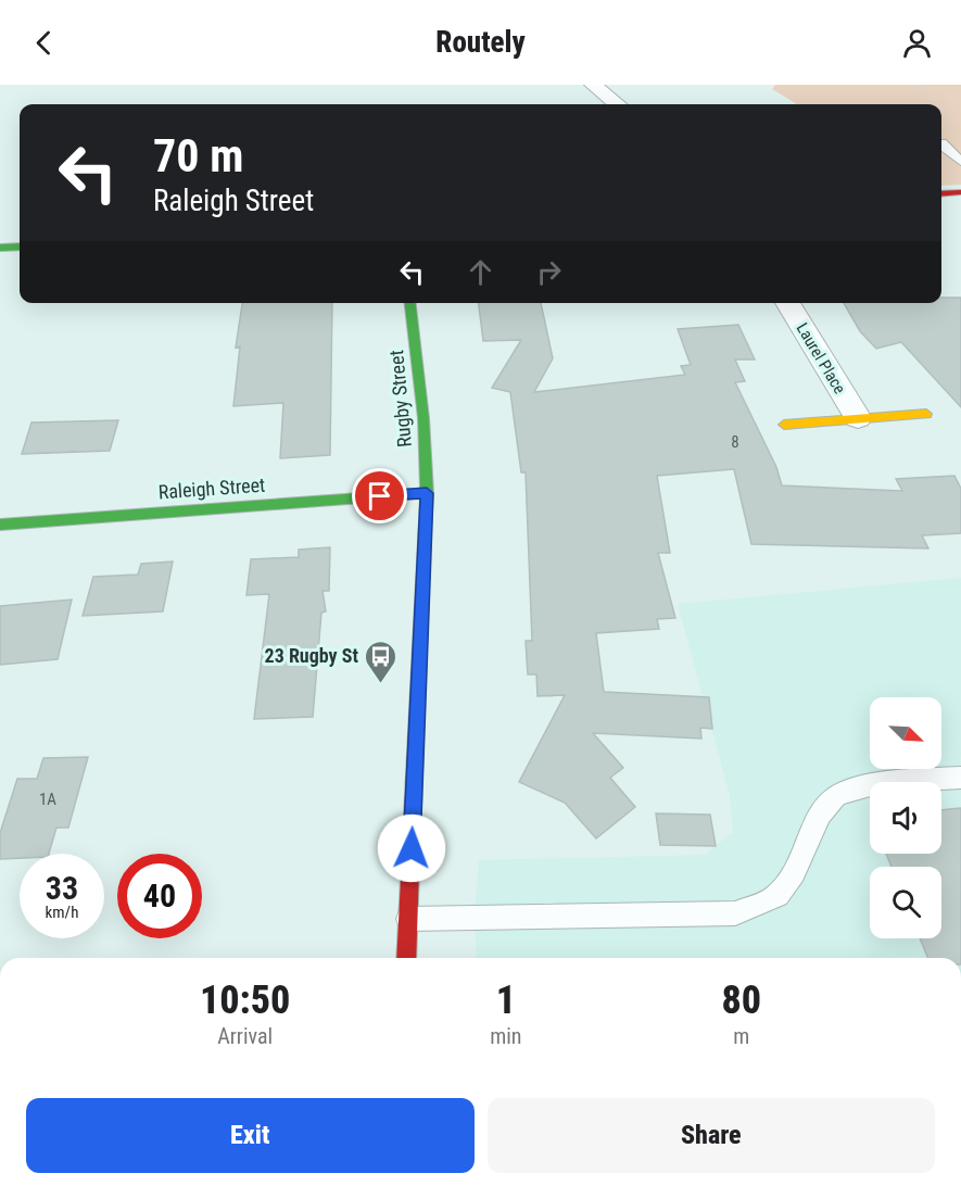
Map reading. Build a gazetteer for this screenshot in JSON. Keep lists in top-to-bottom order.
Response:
{
  "streets": {
    "street": ["Laurel Place", "Rugby Street", "Raleigh Street"]
  },
  "crossings": [
    ["Rugby Street", "Raleigh Street"]
  ],
  "places": {
    "bus stop": ["23 Rugby St"]
  },
  "house_numbers": ["8", "1A"],
  "north": "bottom right",
  "page": {
    "header": "Routely",
    "turn": ["70 m", "Raleigh Street"],
    "speed": "33 km/h",
    "limit": "40",
    "eta": [
      "10:50",
      "Arrival",
      "1",
      "min",
      "80",
      "m"
    ],
    "buttons": ["Exit", "Share"]
  }
}
